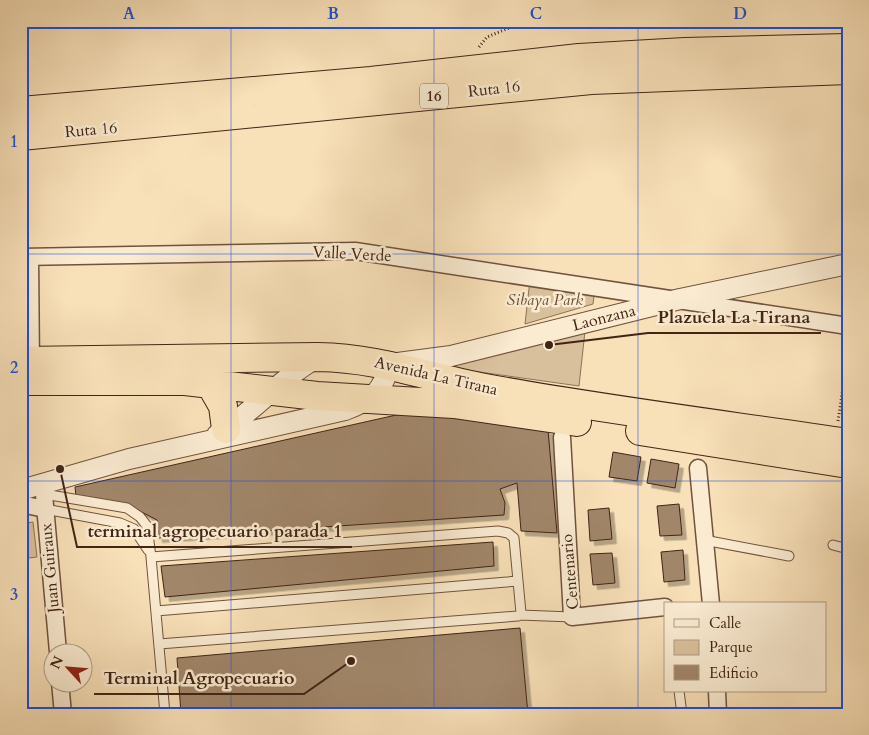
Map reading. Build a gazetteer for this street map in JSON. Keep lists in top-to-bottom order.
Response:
{
  "streets": {
    "highway": ["Ruta 16", "16", "Avenida La Tirana"],
    "street": [
      "Valle Verde",
      "Laonzana",
      "Juan Guiraux",
      "Centenario"
    ]
  },
  "crossings": [
    ["Valle Verde", "Laonzana"],
    ["Laonzana", "Avenida La Tirana"]
  ],
  "parks": ["Sibaya Park"],
  "places": ["Plazuela La Tirana", "terminal agropecuario parada 1", "Terminal Agropecuario"],
  "legend": ["Calle", "Parque", "Edificio"],
  "north": "top left",
  "grid": {
    "columns": [
      "A",
      "B",
      "C",
      "D"
    ],
    "rows": ["1", "2", "3"]
  }
}
